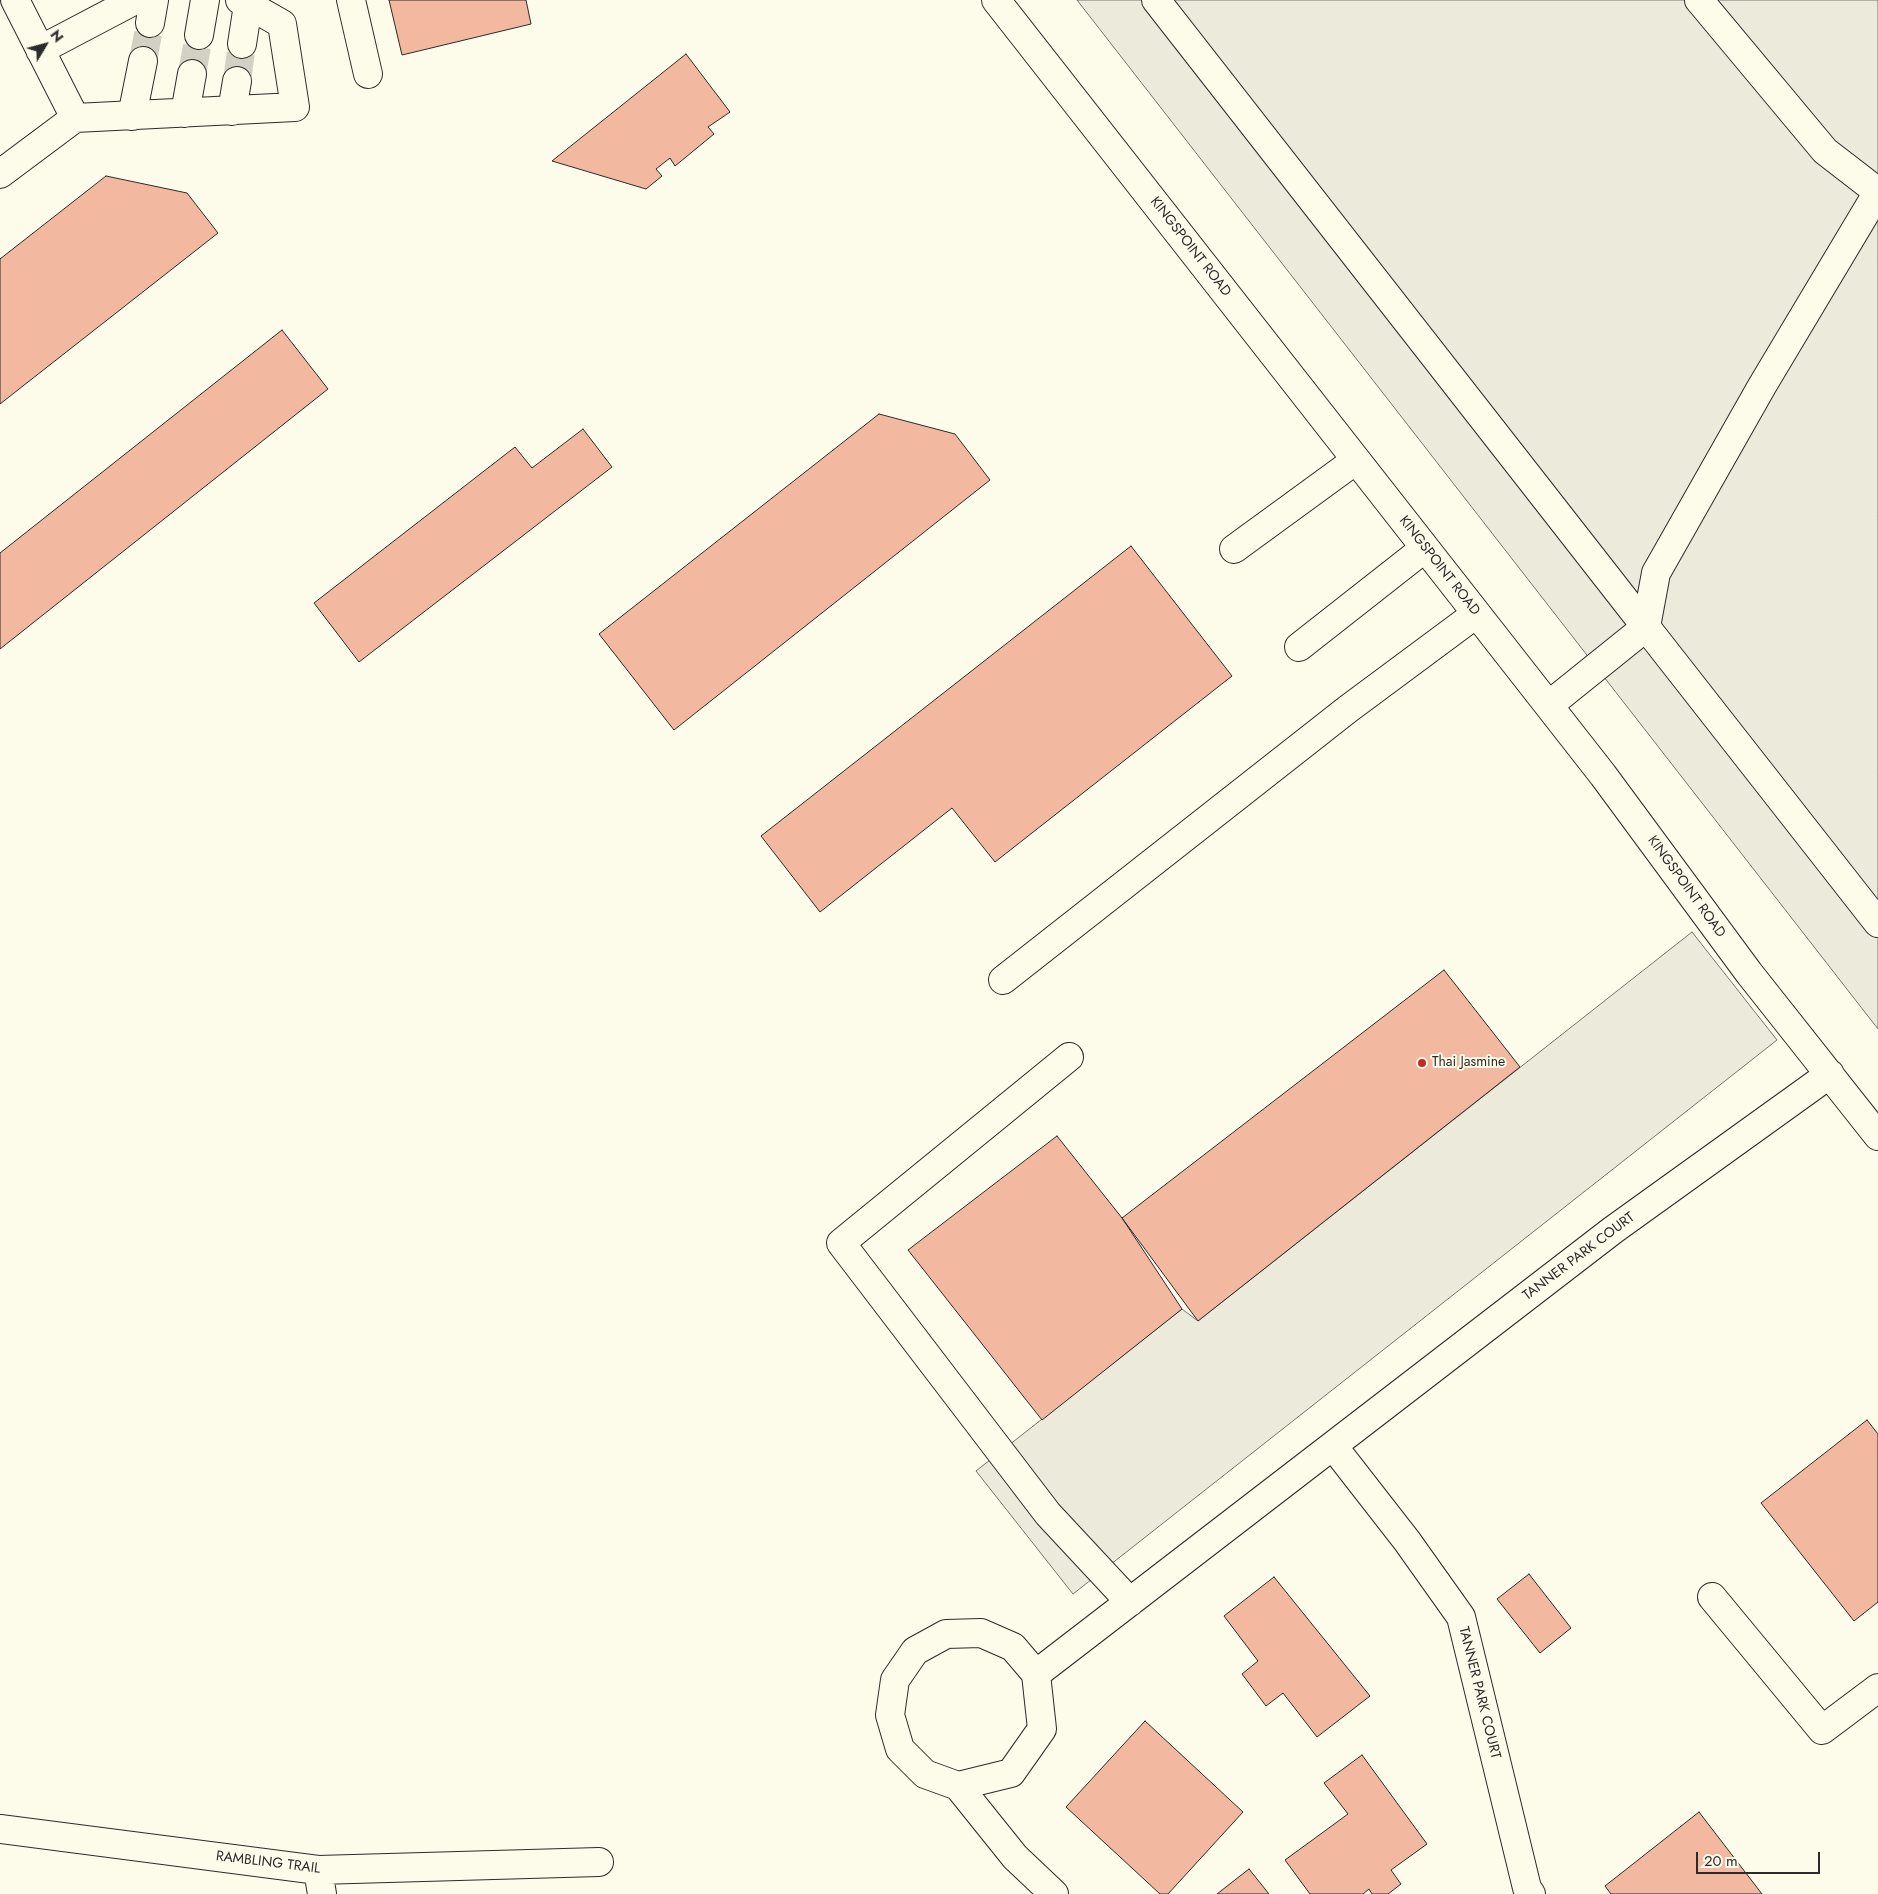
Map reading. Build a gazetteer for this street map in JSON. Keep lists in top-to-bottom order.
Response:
{
  "streets": {
    "street": ["KINGSPOINT ROAD", "TANNER PARK COURT", "RAMBLING TRAIL"]
  },
  "crossings": [
    ["KINGSPOINT ROAD", "TANNER PARK COURT"]
  ],
  "places": ["Thai Jasmine"],
  "scale_bar": "20 m",
  "north": "top right"
}
